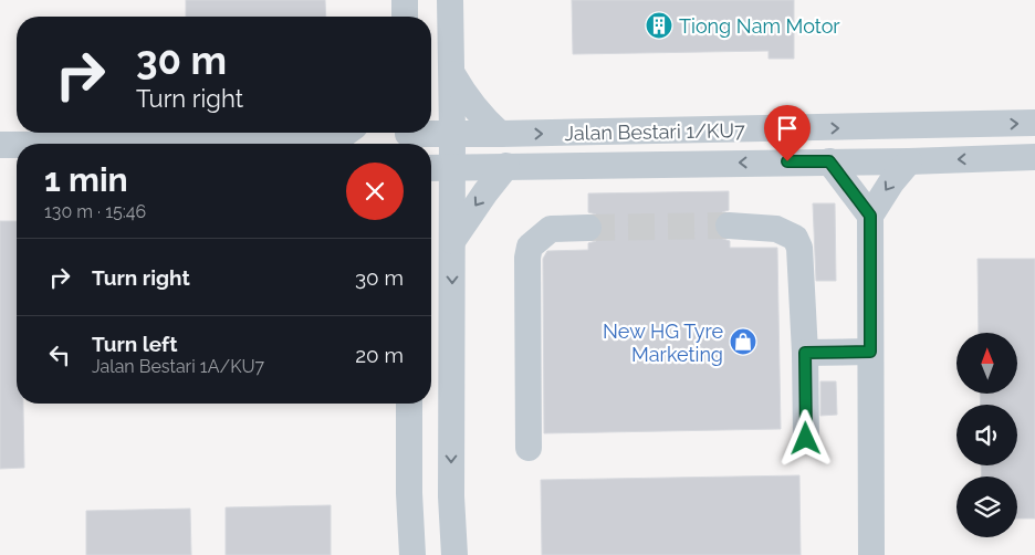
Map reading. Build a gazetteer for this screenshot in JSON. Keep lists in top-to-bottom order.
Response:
{
  "streets": {
    "street": ["Jalan Bestari 1/KU7"]
  },
  "places": {
    "building": ["Tiong Nam Motor"],
    "shop": ["New HG Tyre Marketing"]
  },
  "north": "top",
  "page": {
    "turn": ["30 m", "Turn right"],
    "heading": ["1 min", "130 m · 15:46"],
    "list": [
      {
        "name": "Turn right",
        "value": "30 m"
      },
      {
        "name": "Turn left",
        "note": "Jalan Bestari 1A/KU7",
        "value": "20 m"
      }
    ]
  }
}
